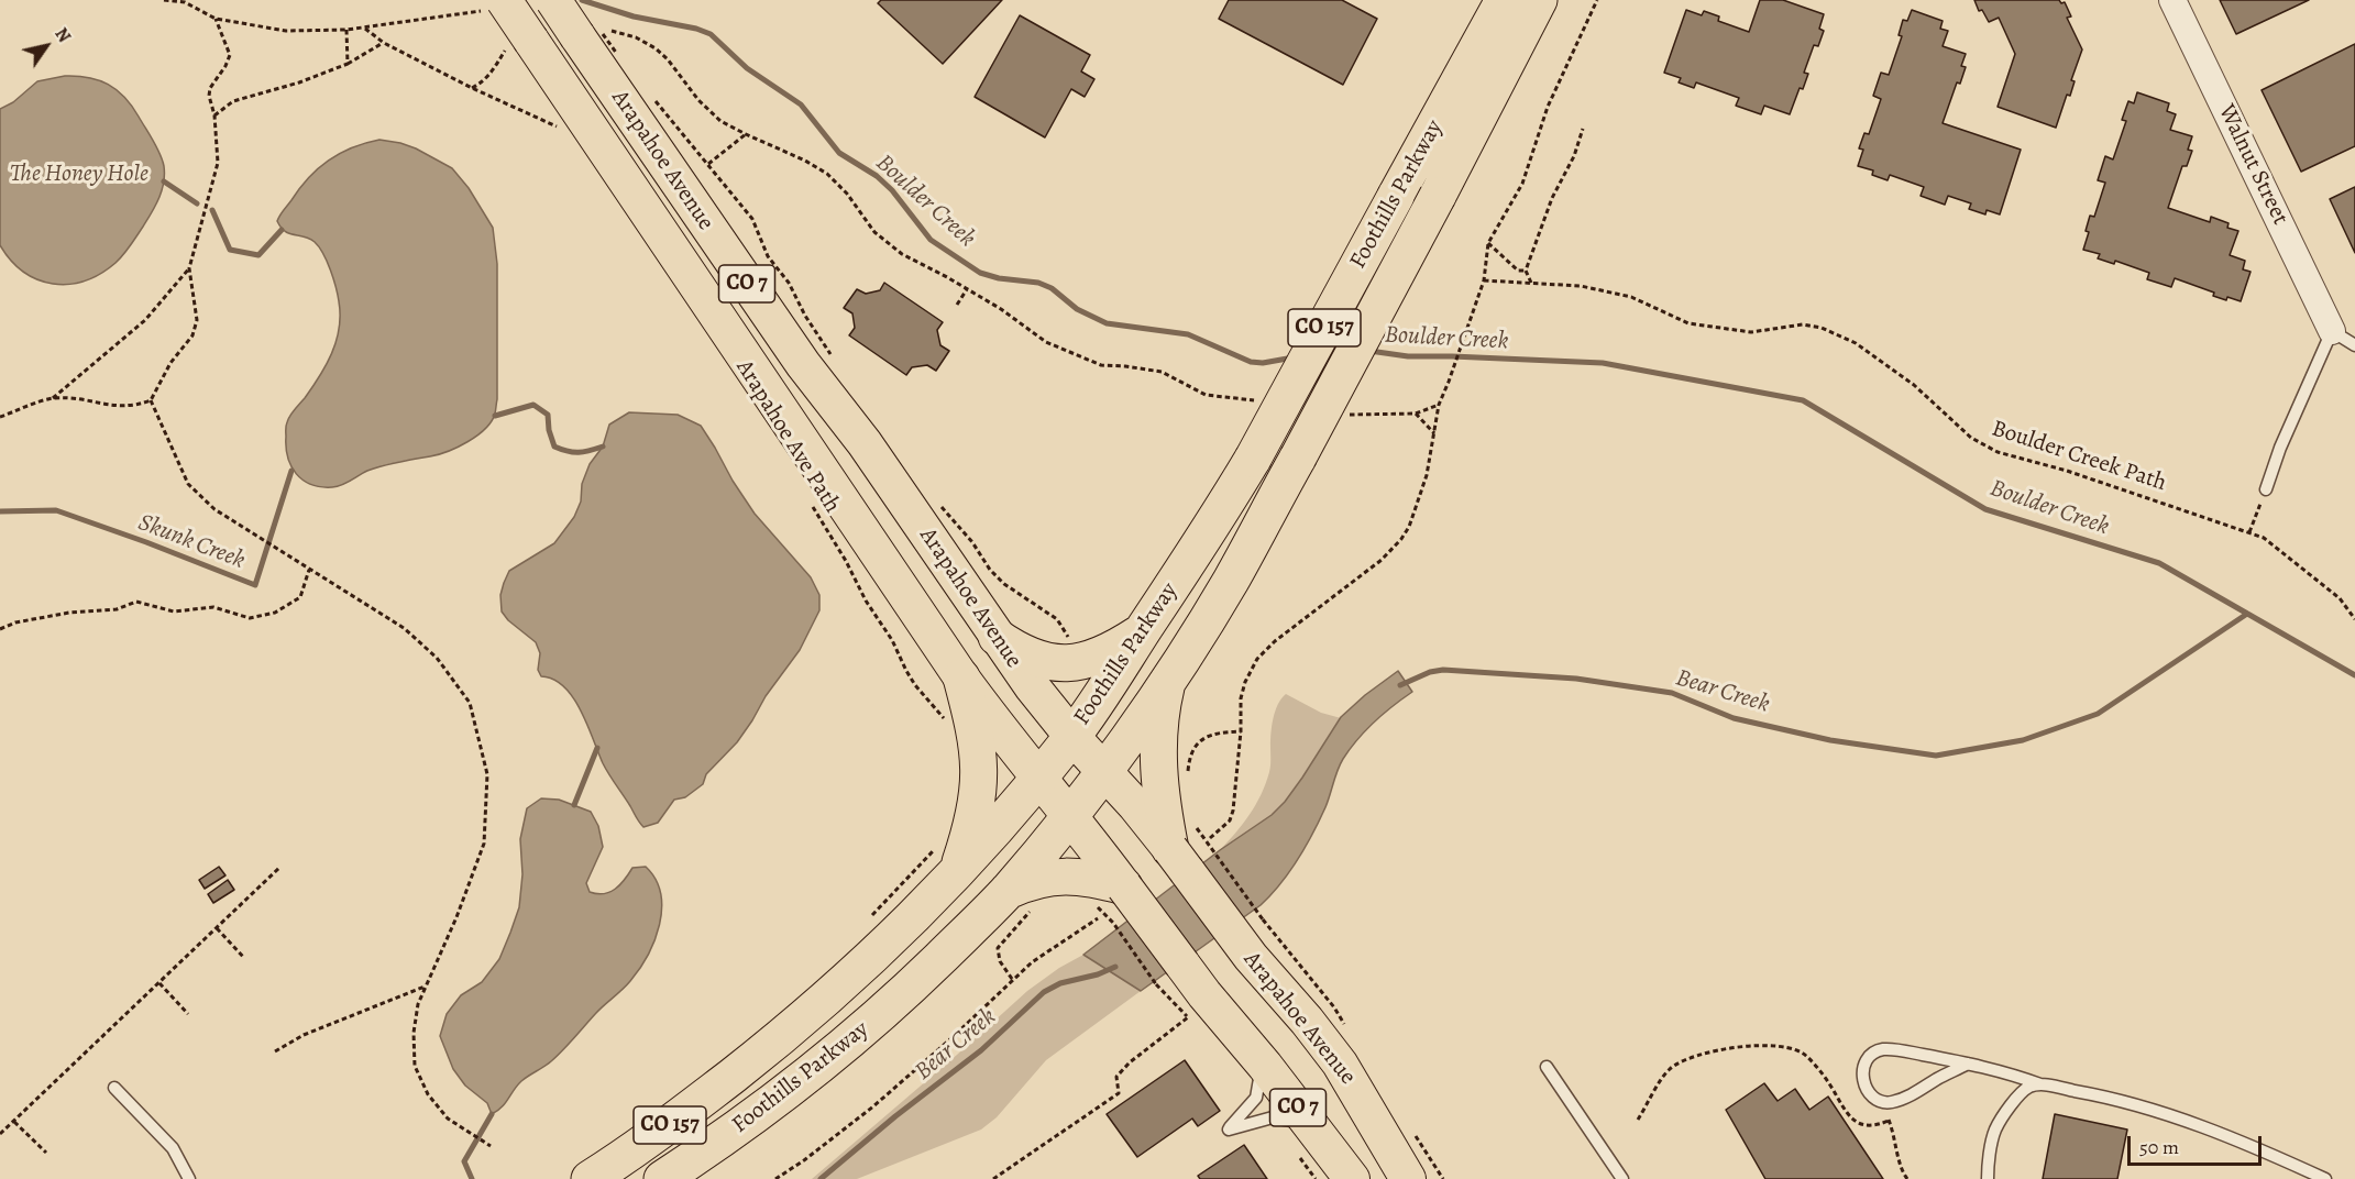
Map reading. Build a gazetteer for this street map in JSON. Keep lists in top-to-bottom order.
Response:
{
  "streets": {
    "highway": ["Foothills Parkway", "CO 157"],
    "main road": ["Arapahoe Avenue", "CO 7"],
    "street": ["Walnut Street"],
    "path": ["Arapahoe Ave Path", "Boulder Creek Path"]
  },
  "crossings": [
    ["Arapahoe Avenue", "Foothills Parkway"]
  ],
  "water": [
    "The Honey Hole",
    "Boulder Creek",
    "Skunk Creek",
    "Bear Creek"
  ],
  "scale_bar": "50 m",
  "north": "top right"
}
